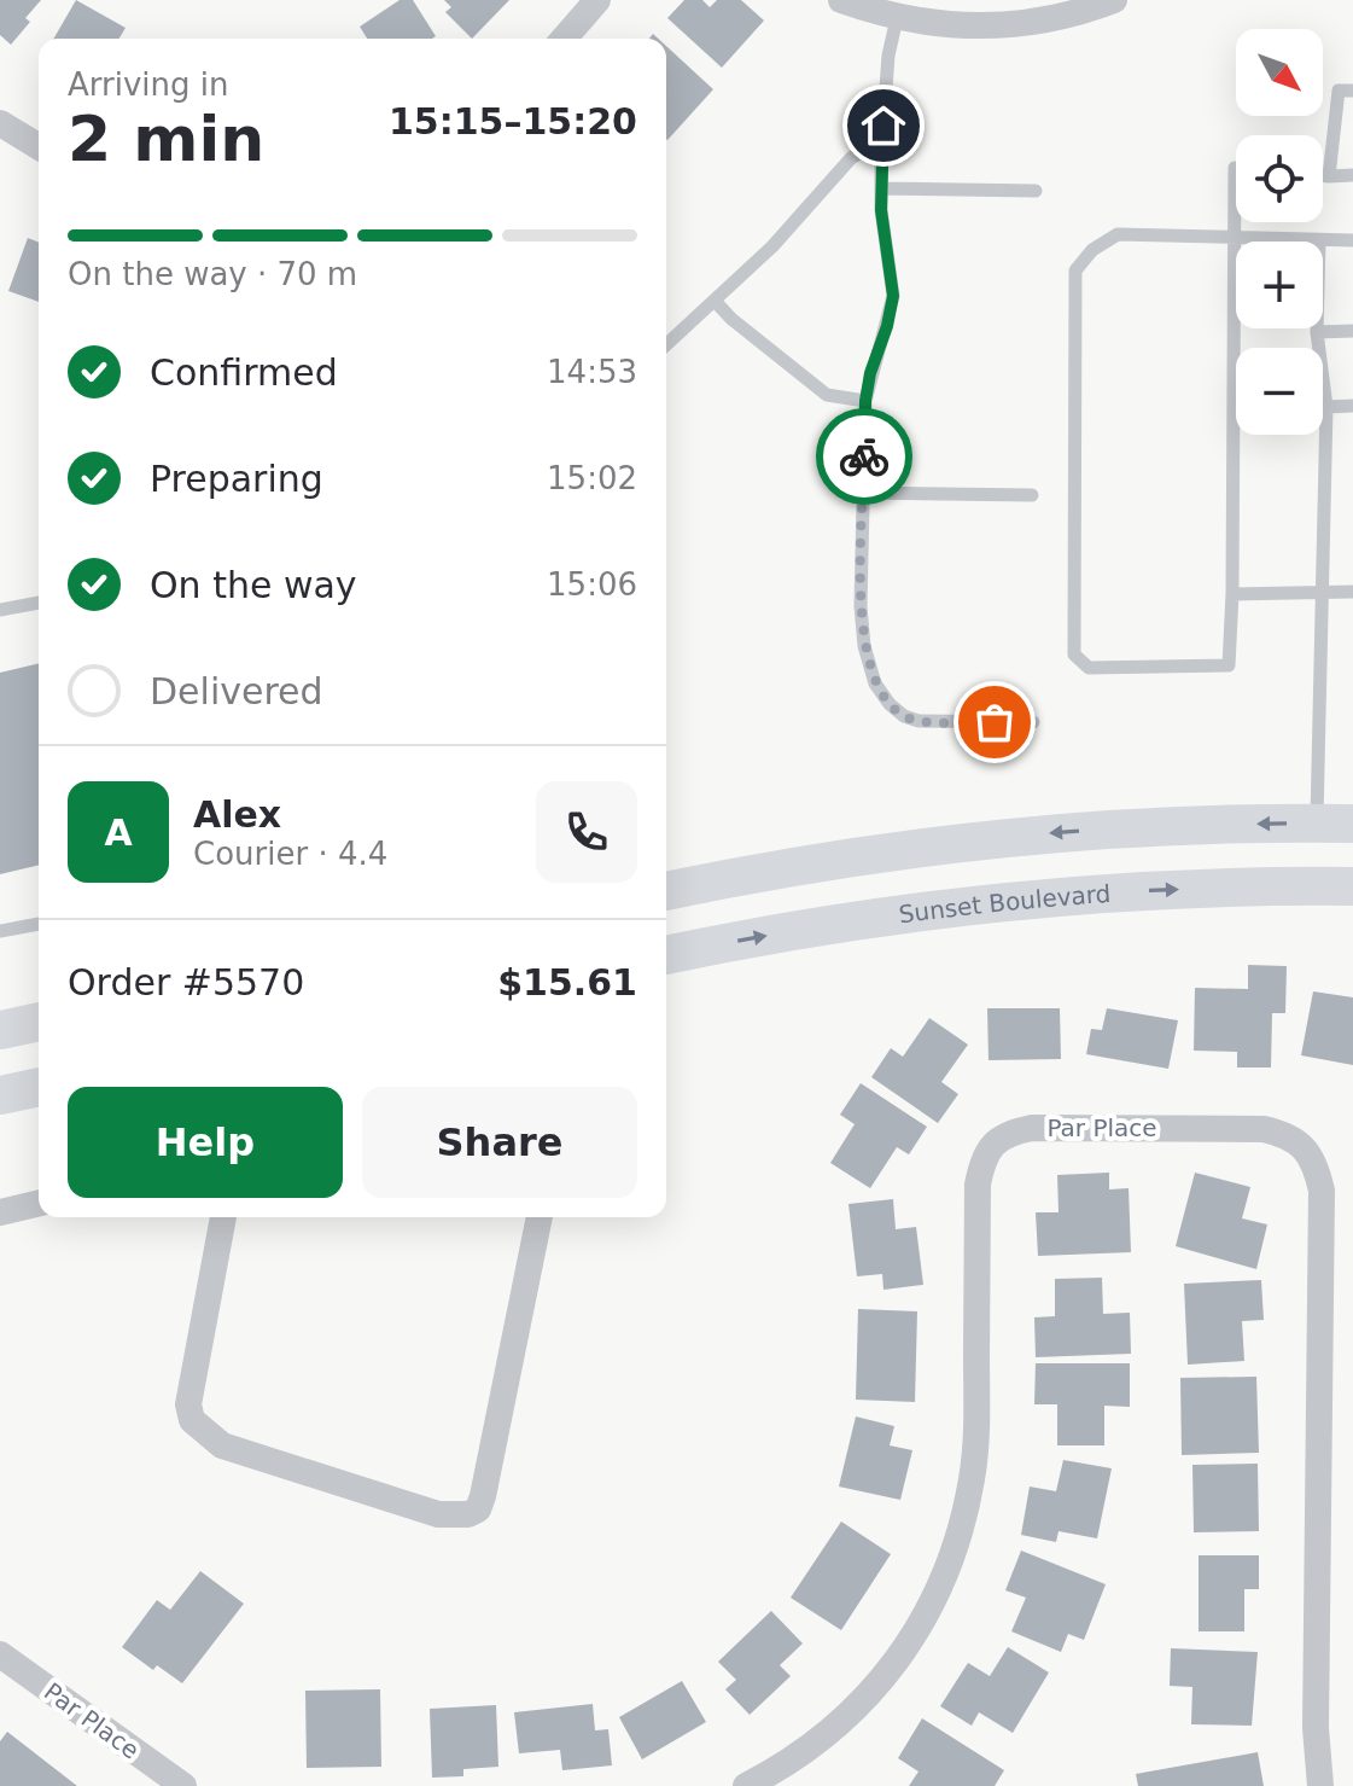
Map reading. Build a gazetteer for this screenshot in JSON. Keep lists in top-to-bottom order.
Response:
{
  "streets": {
    "main road": ["Sunset Boulevard"],
    "street": ["Par Place"]
  },
  "north": "bottom right",
  "page": {
    "map_buttons": ["+", "−"],
    "heading": ["2 min", "Arriving in", "15:15–15:20"],
    "panel": [
      "Alex",
      "Courier · 4.4",
      "Order #5570",
      "$15.61"
    ],
    "bar": "On the way · 70 m",
    "list": [
      ["Confirmed", "14:53"],
      ["Preparing", "15:02"],
      ["On the way", "15:06"],
      "Delivered"
    ],
    "round": "A",
    "buttons": ["Help", "Share"]
  }
}
